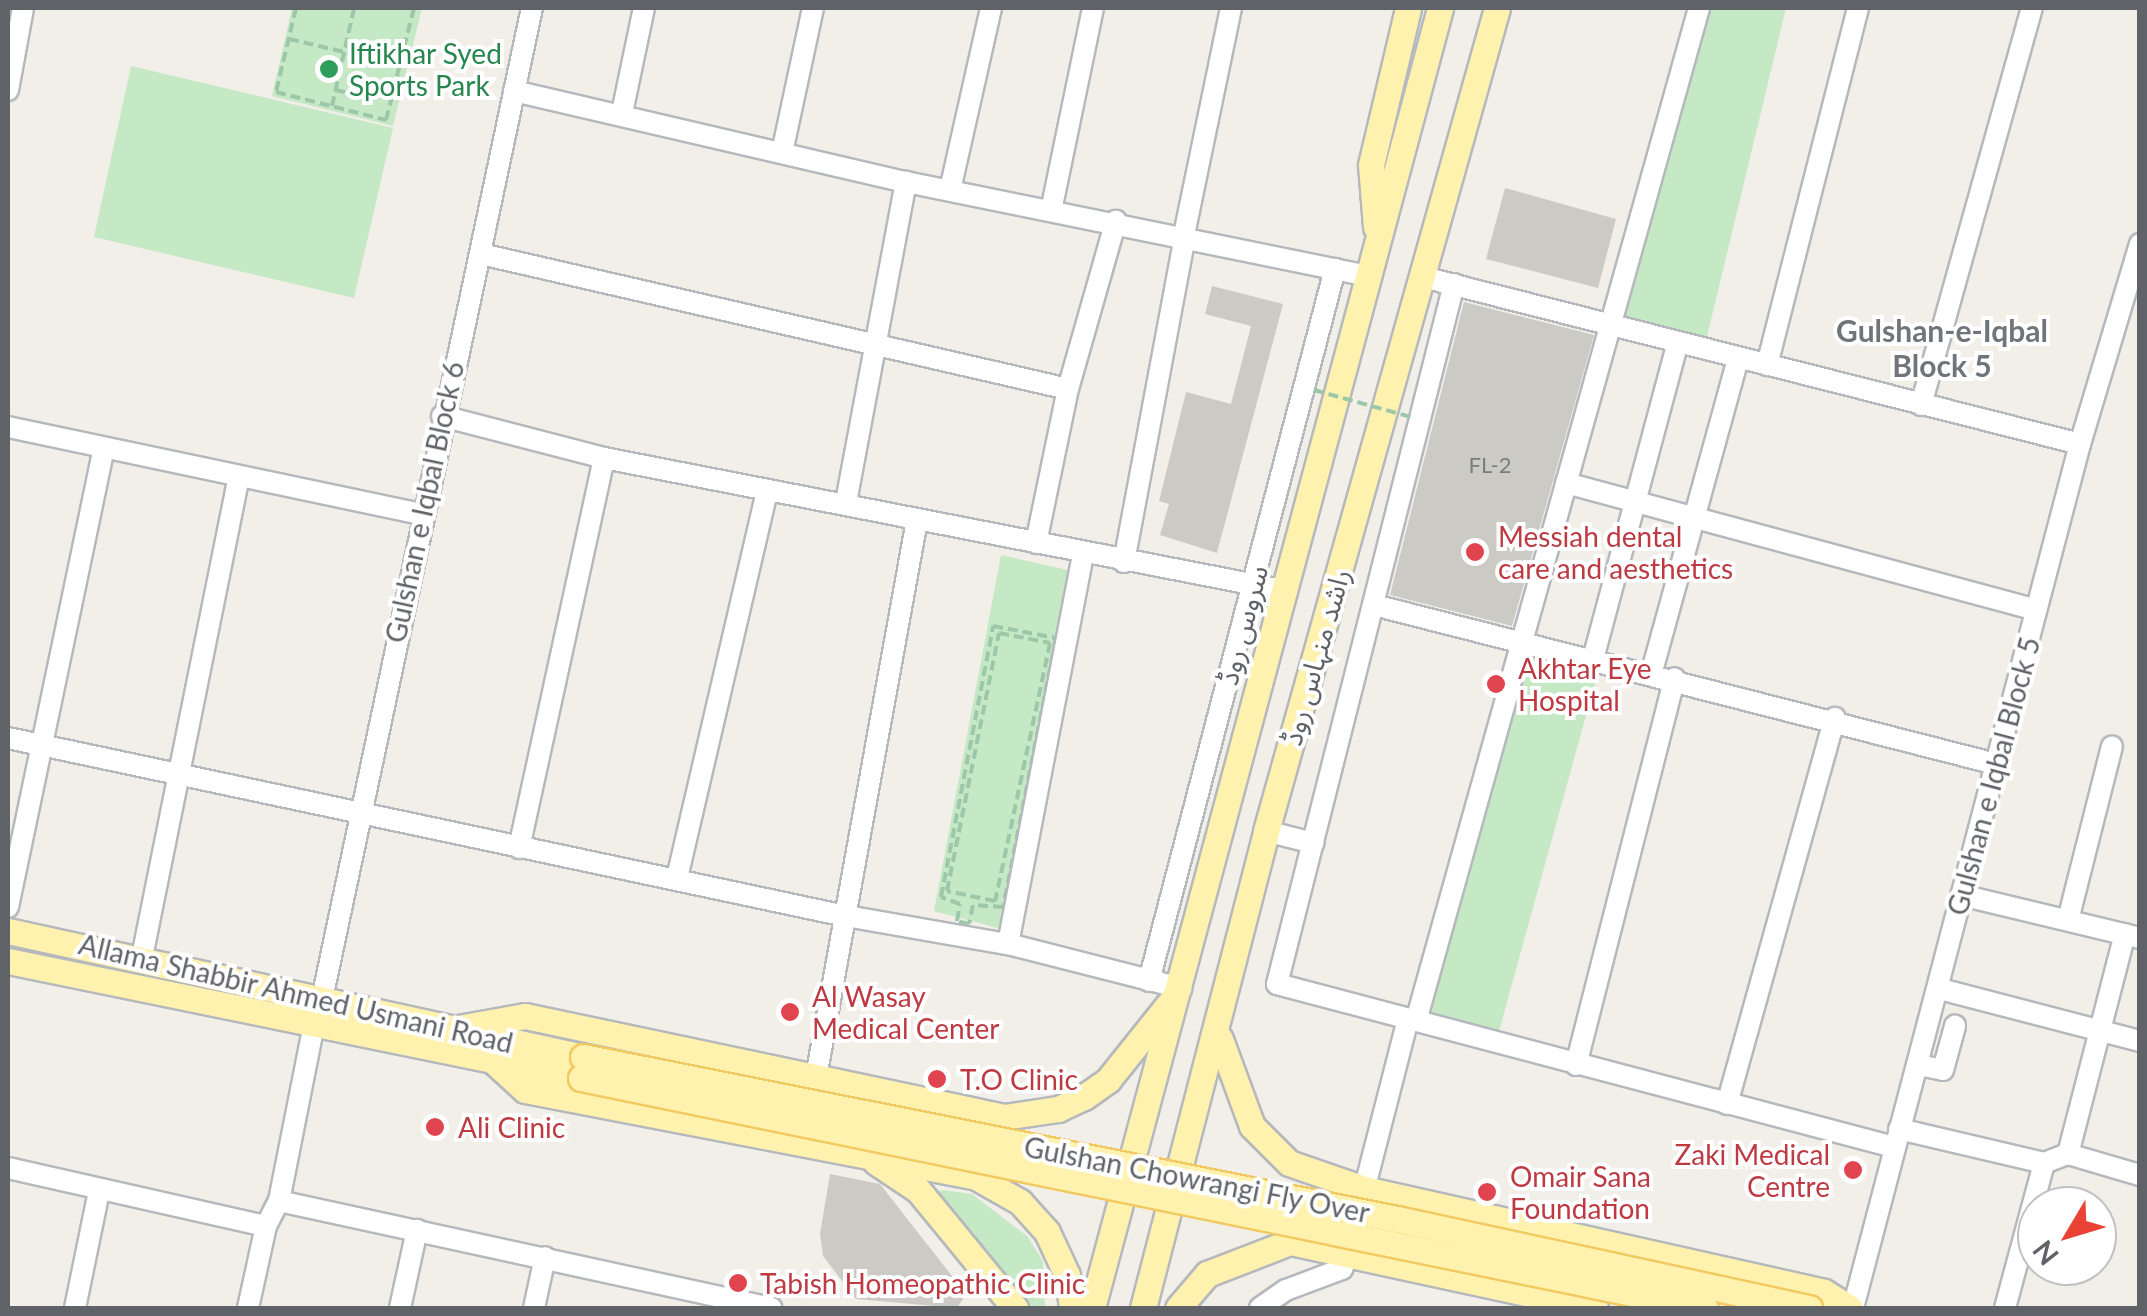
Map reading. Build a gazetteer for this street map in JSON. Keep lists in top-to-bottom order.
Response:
{
  "streets": {
    "main road": ["راشد منہاس روڈ", "Allama Shabbir Ahmed Usmani Road", "Gulshan Chowrangi Fly Over"],
    "street": ["Gulshan e Iqbal Block 6", "سروس روڈ", "Gulshan e Iqbal Block 5"]
  },
  "crossings": [
    ["Gulshan e Iqbal Block 6", "Allama Shabbir Ahmed Usmani Road"],
    ["Allama Shabbir Ahmed Usmani Road", "Gulshan Chowrangi Fly Over"]
  ],
  "districts": ["Gulshan-e-Iqbal Block 5"],
  "places": [
    "Iftikhar Syed Sports Park",
    "Messiah dental care and aesthetics",
    "Akhtar Eye Hospital",
    "Al Wasay Medical Center",
    "T.O Clinic",
    "Ali Clinic",
    "Zaki Medical Centre",
    "Omair Sana Foundation",
    "Tabish Homeopathic Clinic"
  ],
  "house_numbers": ["FL-2"],
  "north": "bottom left"
}
